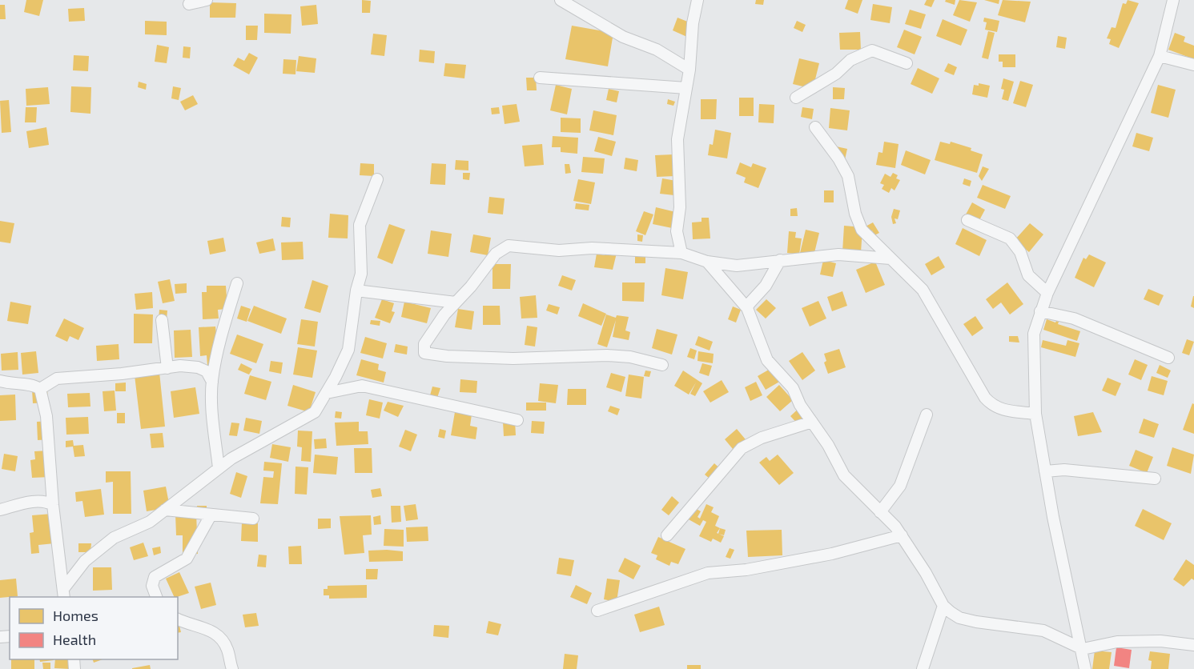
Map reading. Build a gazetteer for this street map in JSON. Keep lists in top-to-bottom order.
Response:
{
  "legend": ["Homes", "Health"]
}
